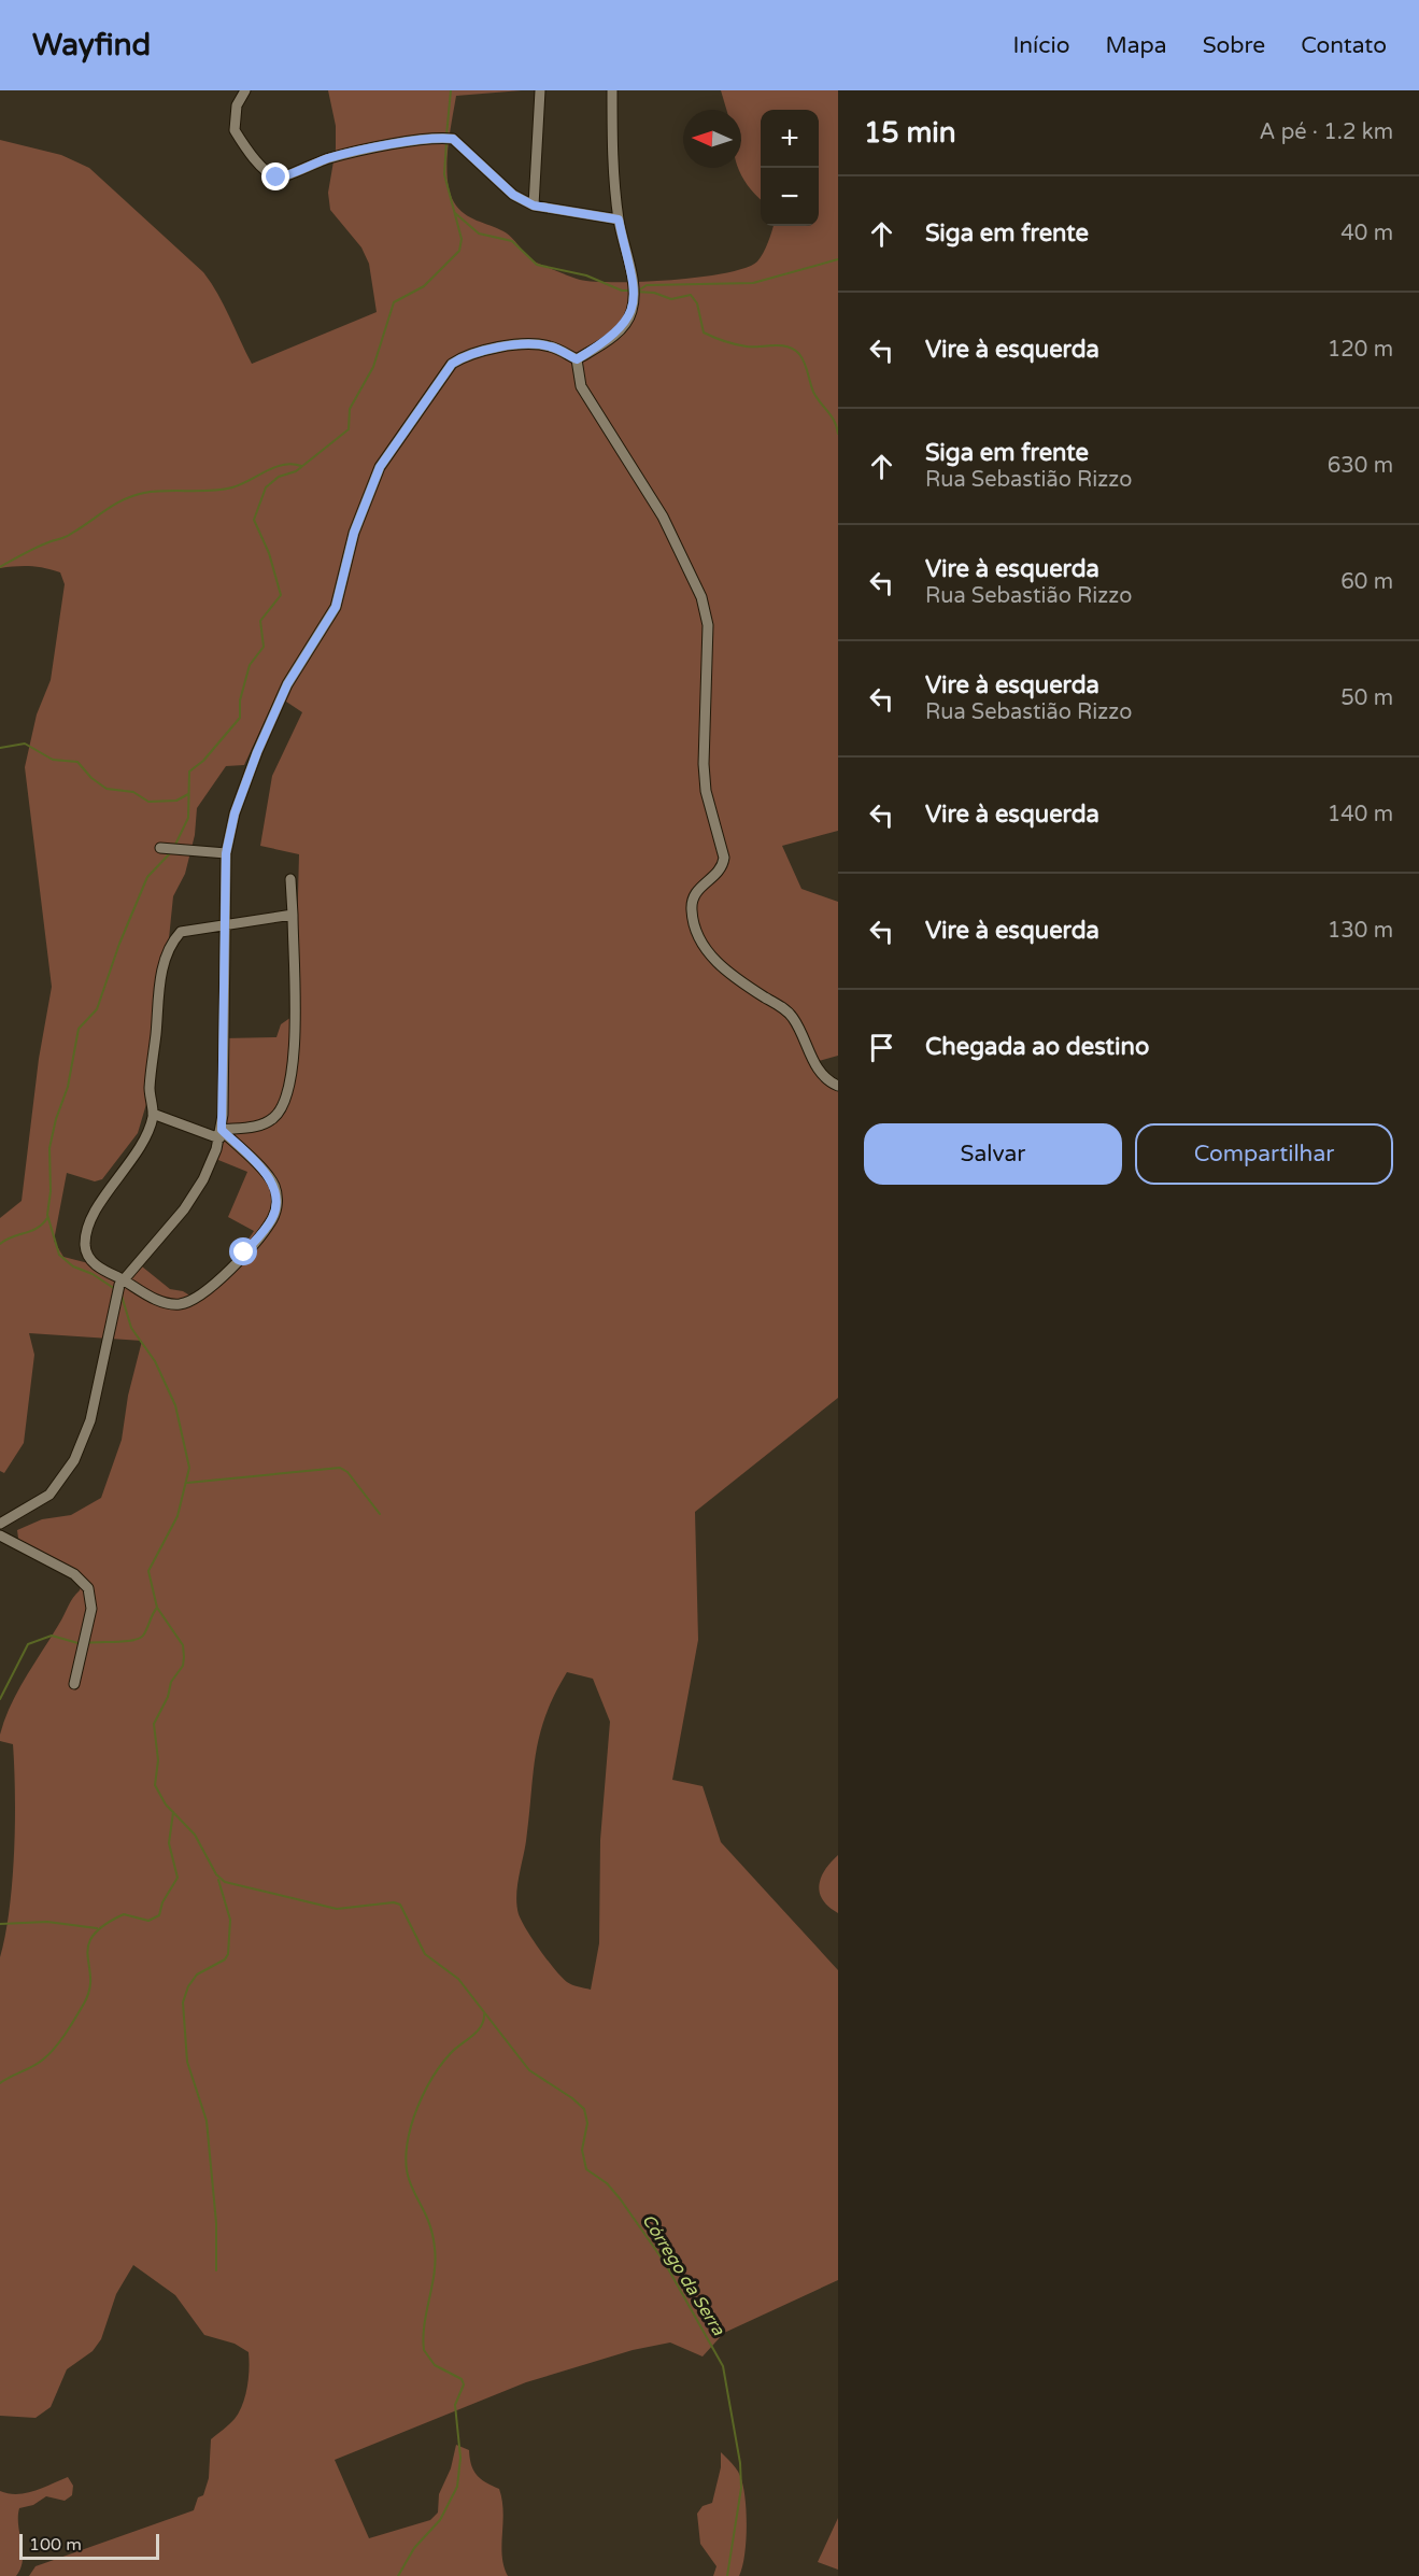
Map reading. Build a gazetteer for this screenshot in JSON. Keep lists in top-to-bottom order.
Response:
{
  "water": ["Córrego da Serra"],
  "scale_bar": "100 m",
  "north": "left",
  "page": {
    "header": "Wayfind",
    "nav": [
      "Início",
      "Mapa",
      "Sobre",
      "Contato"
    ],
    "heading": ["15 min", "A pé · 1.2 km"],
    "map_buttons": ["+", "−"],
    "list": [
      ["Siga em frente", "40 m"],
      ["Vire à esquerda", "120 m"],
      ["Siga em frente", "Rua Sebastião Rizzo", "630 m"],
      ["Vire à esquerda", "Rua Sebastião Rizzo", "60 m"],
      ["Vire à esquerda", "Rua Sebastião Rizzo", "50 m"],
      ["Vire à esquerda", "140 m"],
      ["Vire à esquerda", "130 m"],
      "Chegada ao destino"
    ],
    "buttons": ["Salvar", "Compartilhar"],
    "scale": "100 m"
  }
}
